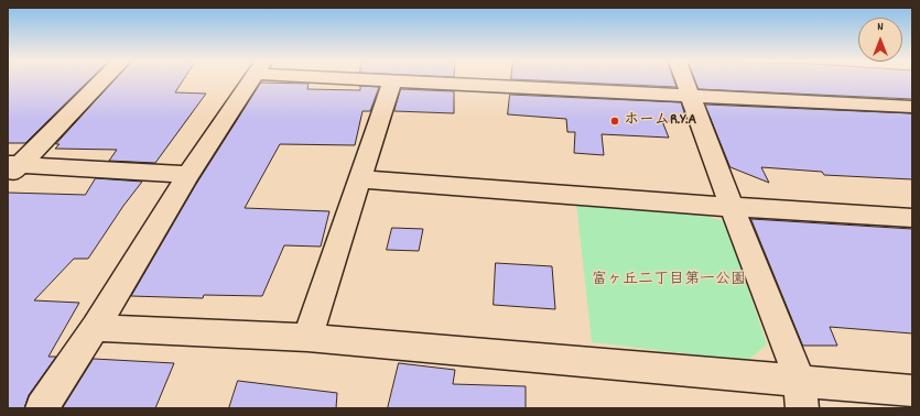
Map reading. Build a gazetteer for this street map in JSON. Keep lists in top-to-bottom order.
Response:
{
  "parks": ["富ヶ丘二丁目第一公園"],
  "places": ["ホームR.Y.A"],
  "north": "top"
}
